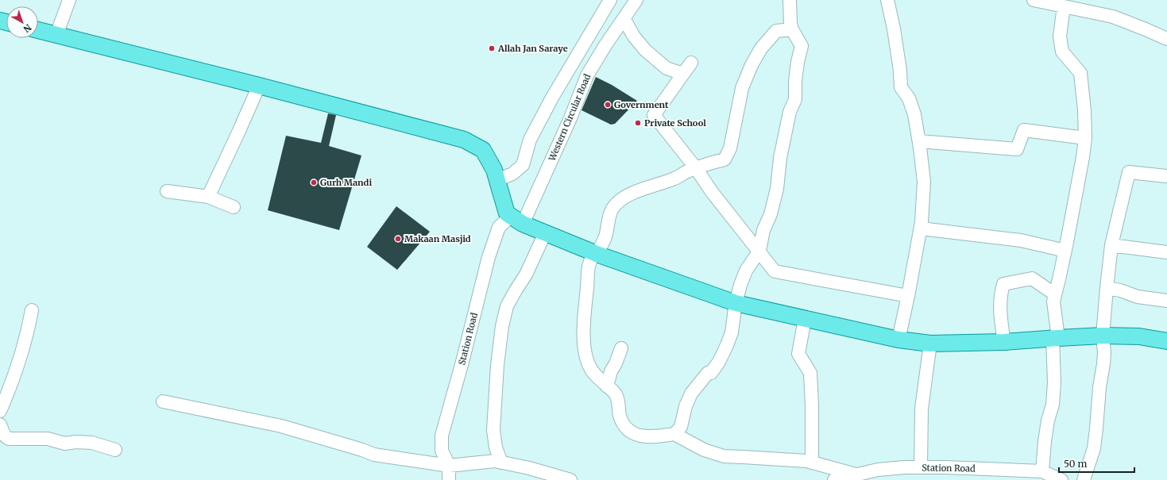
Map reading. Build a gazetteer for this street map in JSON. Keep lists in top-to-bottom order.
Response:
{
  "streets": {
    "street": ["Western Circular Road", "Station Road"]
  },
  "crossings": [
    ["Western Circular Road", "Station Road"]
  ],
  "places": [
    "Allah Jan Saraye",
    "Government",
    "Private School",
    "Gurh Mandi",
    "Makaan Masjid"
  ],
  "scale_bar": "50 m",
  "north": "bottom right"
}
